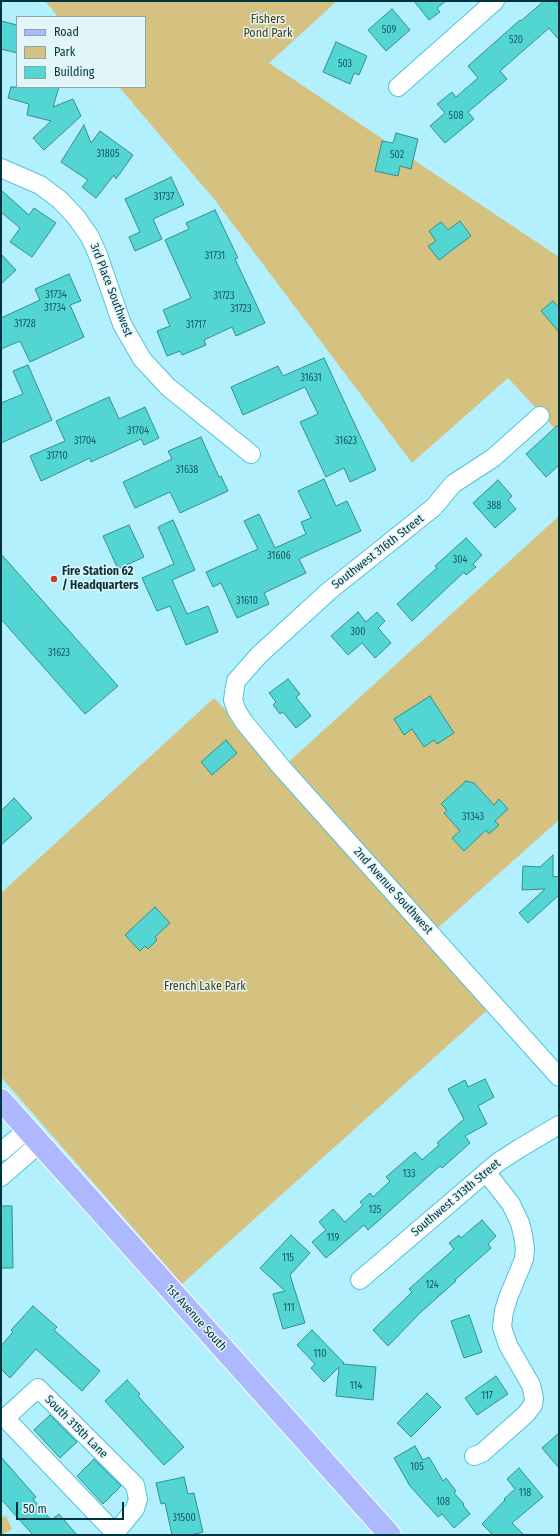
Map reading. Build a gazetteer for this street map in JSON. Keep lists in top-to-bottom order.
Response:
{
  "streets": {
    "main road": ["1st Avenue South"],
    "street": [
      "3rd Place Southwest",
      "Southwest 316th Street",
      "2nd Avenue Southwest",
      "Southwest 313th Street",
      "South 315th Lane"
    ]
  },
  "crossings": [
    ["Southwest 316th Street", "2nd Avenue Southwest"]
  ],
  "parks": ["Fishers Pond Park", "French Lake Park"],
  "places": ["Fire Station 62 / Headquarters"],
  "house_numbers": [
    "509",
    "520",
    "503",
    "508",
    "31805",
    "502",
    "31737",
    "31731",
    "31734",
    "31723",
    "31734",
    "31723",
    "31728",
    "31717",
    "31631",
    "31704",
    "31704",
    "31623",
    "31710",
    "31638",
    "388",
    "31606",
    "304",
    "31610",
    "300",
    "31623",
    "31343",
    "133",
    "125",
    "119",
    "115",
    "124",
    "111",
    "110",
    "114",
    "117",
    "105",
    "118",
    "108",
    "31500"
  ],
  "legend": ["Road", "Park", "Building"],
  "scale_bar": "50 m"
}
